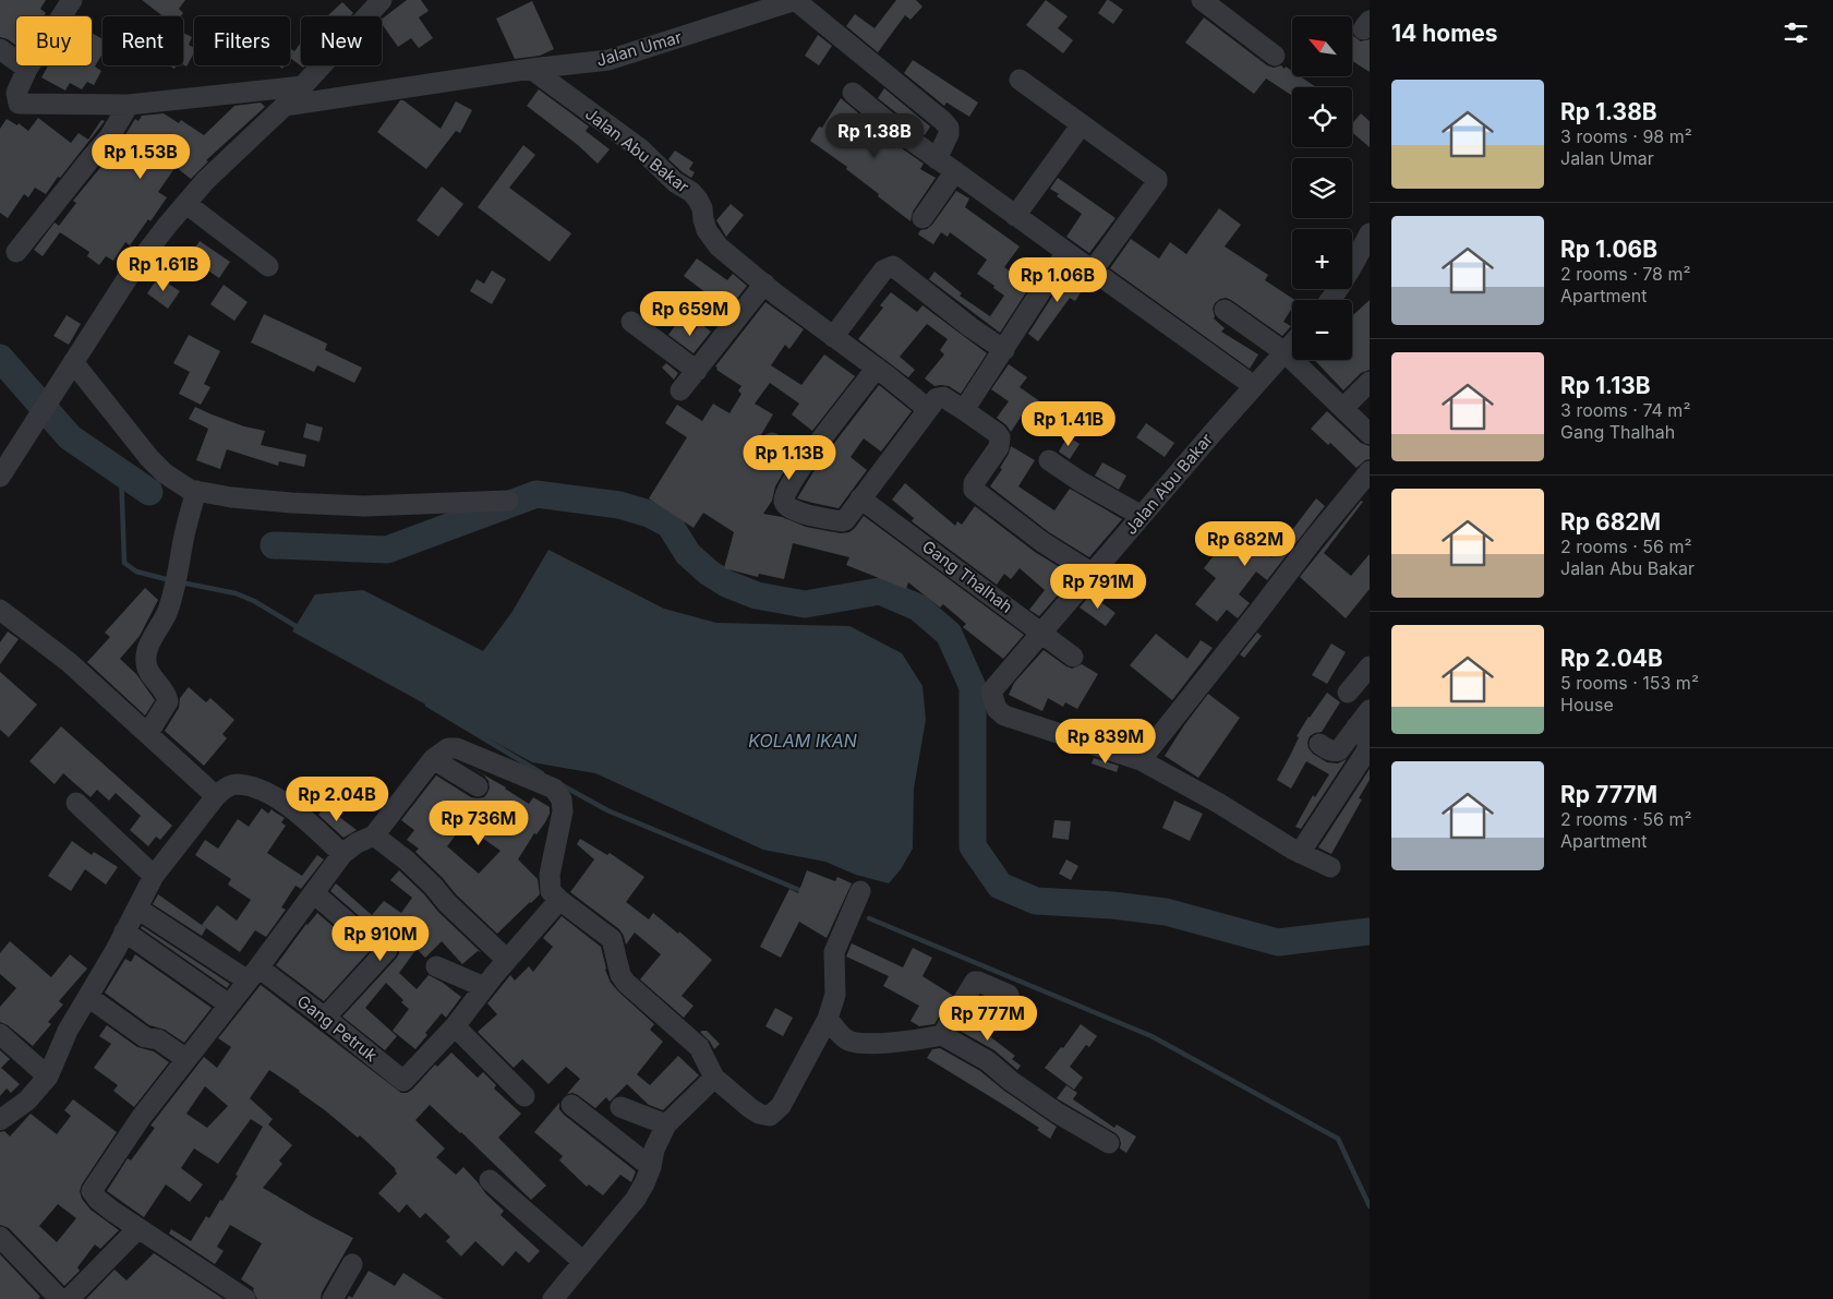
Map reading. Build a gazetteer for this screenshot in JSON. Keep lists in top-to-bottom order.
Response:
{
  "streets": {
    "street": [
      "Jalan Umar",
      "Jalan Abu Bakar",
      "Gang Thalhah",
      "Gang Petruk"
    ]
  },
  "crossings": [
    ["Jalan Umar", "Jalan Abu Bakar"],
    ["Jalan Abu Bakar", "Gang Thalhah"]
  ],
  "water": ["KOLAM IKAN"],
  "north": "top left",
  "page": {
    "heading": "14 homes",
    "map_buttons": ["+", "−"],
    "chip": [
      "Buy",
      "Rent",
      "Filters",
      "New"
    ],
    "list": [
      {
        "name": "Rp 1.38B",
        "note": "3 rooms · 98 m² · Jalan Umar"
      },
      {
        "name": "Rp 1.06B",
        "note": "2 rooms · 78 m² · Apartment"
      },
      {
        "name": "Rp 1.13B",
        "note": "3 rooms · 74 m² · Gang Thalhah"
      },
      {
        "name": "Rp 682M",
        "note": "2 rooms · 56 m² · Jalan Abu Bakar"
      },
      {
        "name": "Rp 2.04B",
        "note": "5 rooms · 153 m² · House"
      },
      {
        "name": "Rp 777M",
        "note": "2 rooms · 56 m² · Apartment"
      }
    ],
    "price": [
      "Rp 1.38B",
      "Rp 1.53B",
      "Rp 1.61B",
      "Rp 1.06B",
      "Rp 659M",
      "Rp 1.41B",
      "Rp 1.13B",
      "Rp 682M",
      "Rp 791M",
      "Rp 839M",
      "Rp 2.04B",
      "Rp 736M",
      "Rp 910M",
      "Rp 777M"
    ]
  }
}
